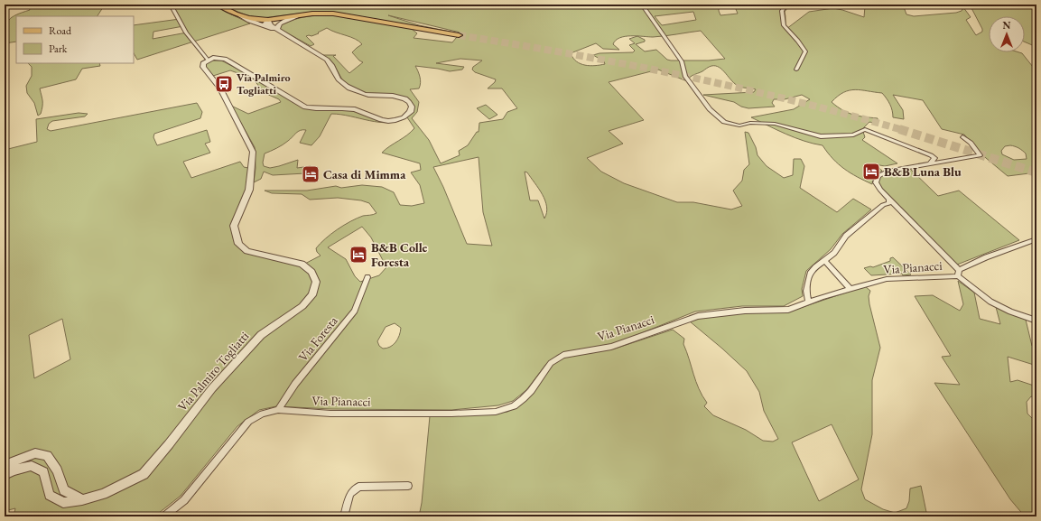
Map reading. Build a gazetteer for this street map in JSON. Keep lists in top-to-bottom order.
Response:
{
  "streets": {
    "street": ["Via Pianacci", "Via Foresta", "Via Palmiro Togliatti"]
  },
  "crossings": [
    ["Via Pianacci", "Via Foresta"]
  ],
  "places": {
    "bus stop": ["Via Palmiro Togliatti"],
    "hotel": ["B&B Luna Blu", "Casa di Mimma", "B&B Colle Foresta"]
  },
  "legend": ["Road", "Park"],
  "north": "top"
}
